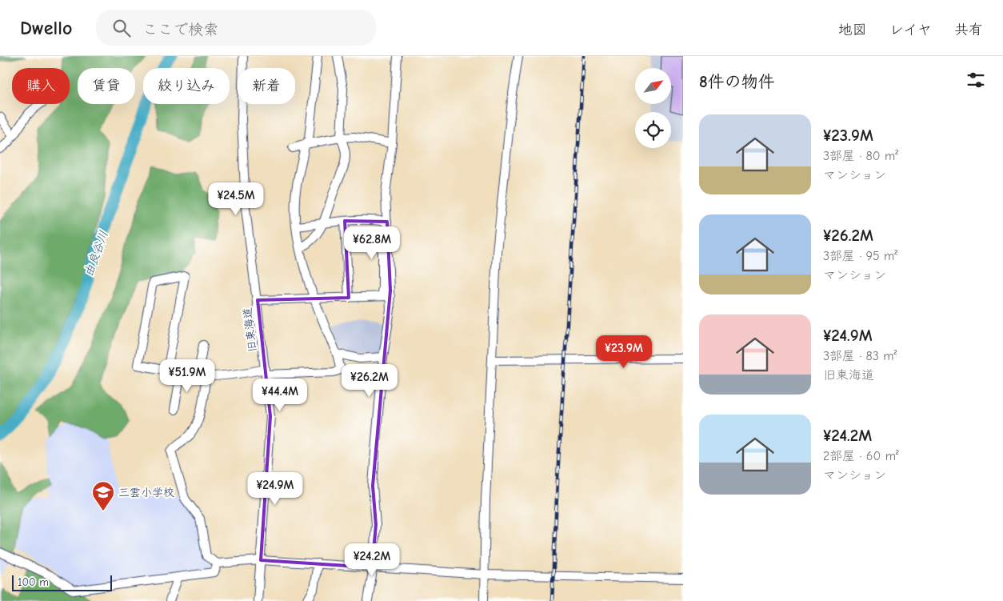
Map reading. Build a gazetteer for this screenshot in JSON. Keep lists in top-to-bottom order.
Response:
{
  "streets": {
    "street": ["旧東海道"]
  },
  "water": ["由良谷川"],
  "places": {
    "school or university": ["三雲小学校"]
  },
  "scale_bar": "100 m",
  "north": "top right",
  "page": {
    "header": "Dwello",
    "search": "ここで検索",
    "nav": ["地図", "レイヤ", "共有"],
    "heading": "8件の物件",
    "chip": [
      "購入",
      "賃貸",
      "絞り込み",
      "新着"
    ],
    "list": [
      {
        "name": "¥23.9M",
        "note": "3部屋 · 80 m² · マンション"
      },
      {
        "name": "¥26.2M",
        "note": "3部屋 · 95 m² · マンション"
      },
      {
        "name": "¥24.9M",
        "note": "3部屋 · 83 m² · 旧東海道"
      },
      {
        "name": "¥24.2M",
        "note": "2部屋 · 60 m² · マンション"
      }
    ],
    "price": [
      "¥24.5M",
      "¥62.8M",
      "¥23.9M",
      "¥51.9M",
      "¥26.2M",
      "¥44.4M",
      "¥24.9M",
      "¥24.2M"
    ],
    "scale": "100 m"
  }
}
